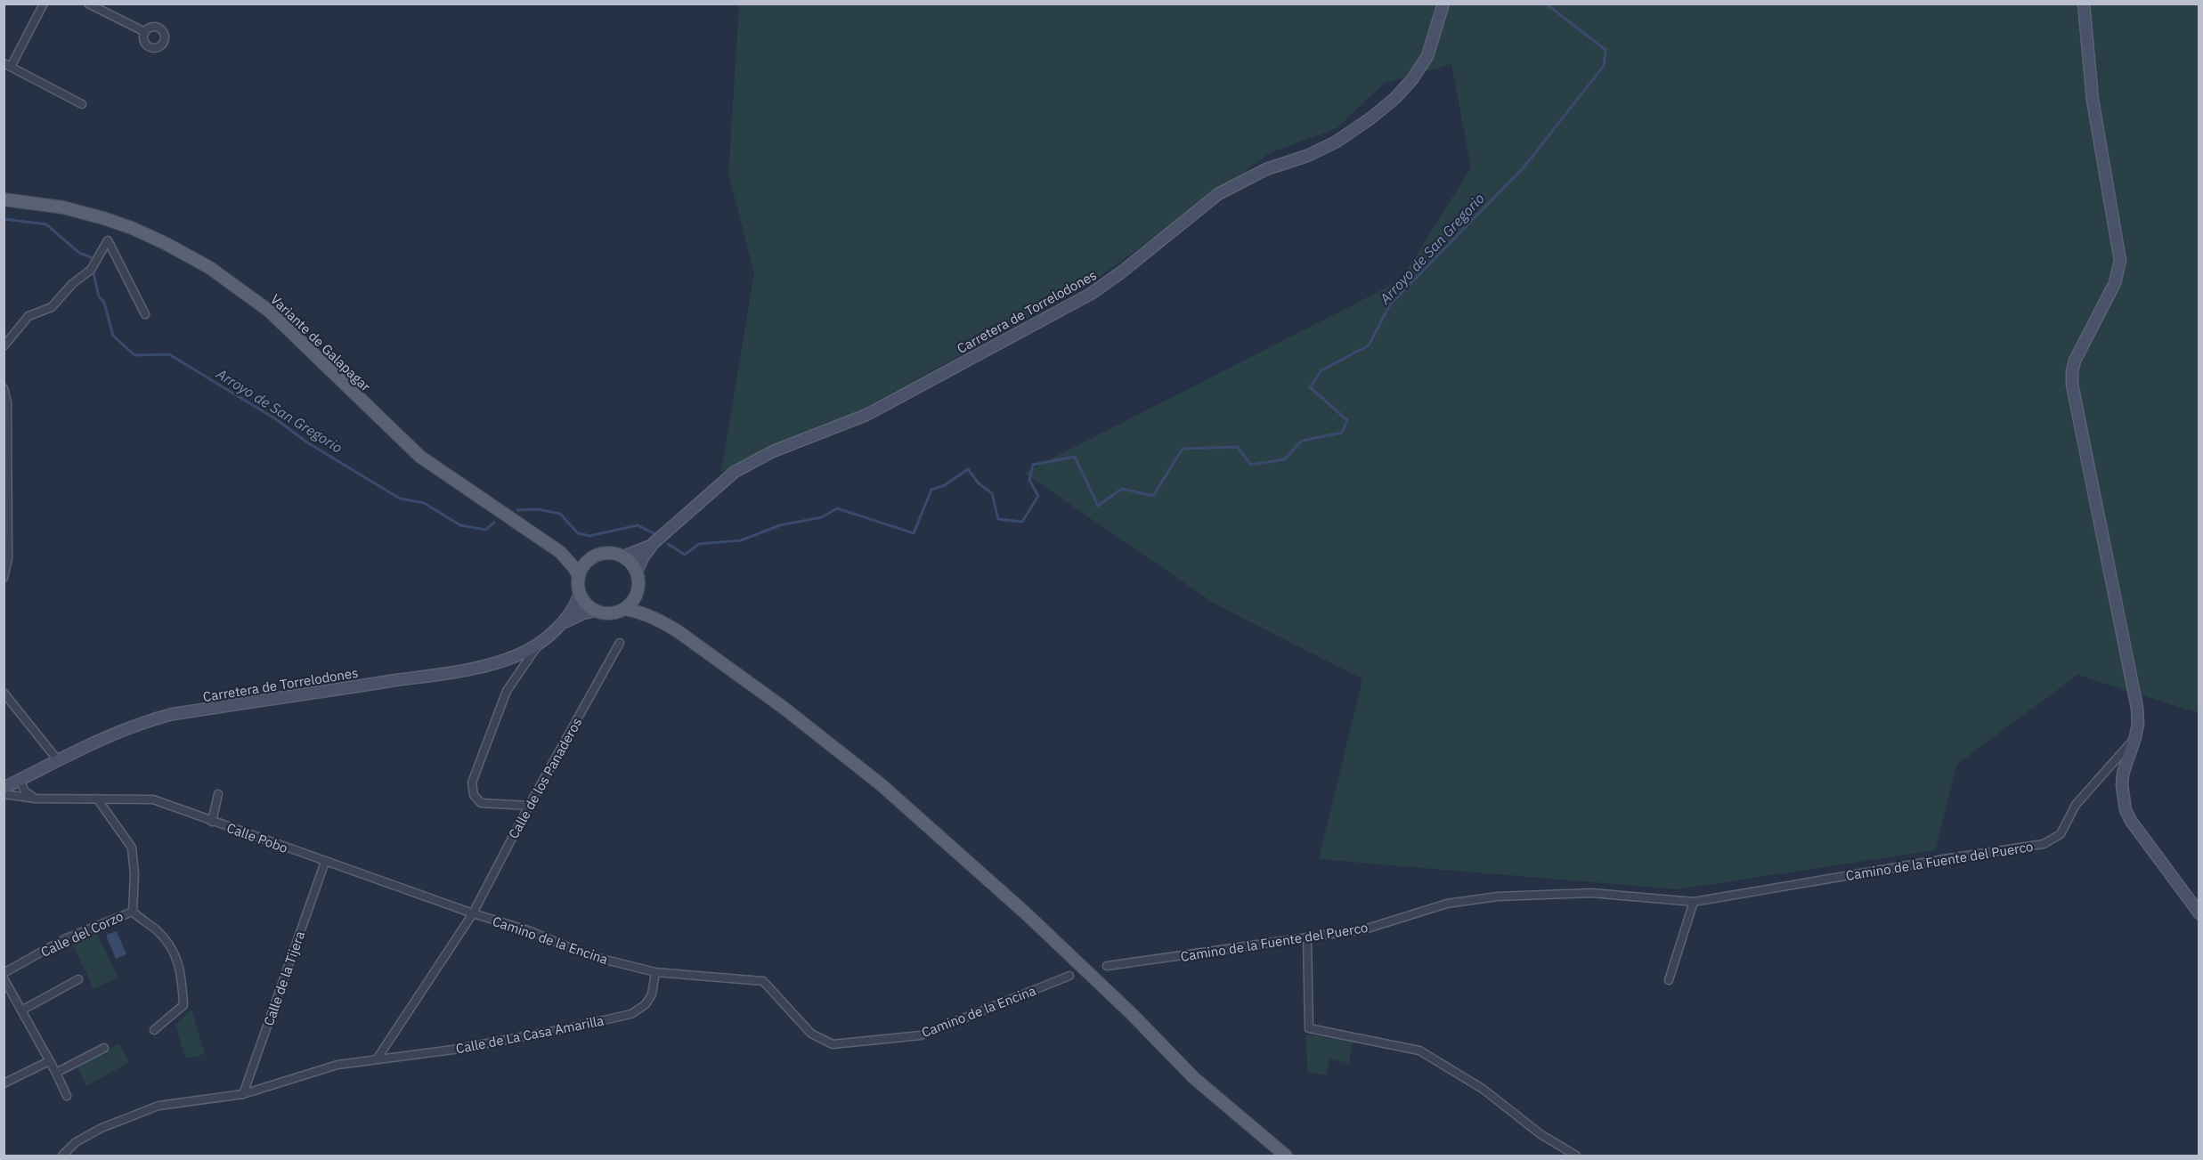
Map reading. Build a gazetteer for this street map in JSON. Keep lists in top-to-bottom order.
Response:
{
  "streets": {
    "main road": ["Carretera de Torrelodones", "Variante de Galapagar"],
    "street": [
      "Calle de los Panaderos",
      "Calle Pobo",
      "Camino de la Fuente del Puerco",
      "Calle del Corzo",
      "Camino de la Encina",
      "Calle de la Tijera",
      "Calle de La Casa Amarilla"
    ]
  },
  "crossings": [
    ["Calle de los Panaderos", "Calle Pobo"],
    ["Calle de los Panaderos", "Camino de la Encina"],
    ["Calle Pobo", "Calle del Corzo"],
    ["Calle Pobo", "Camino de la Encina"],
    ["Calle Pobo", "Calle de la Tijera"],
    ["Camino de la Encina", "Calle de La Casa Amarilla"],
    ["Calle de la Tijera", "Calle de La Casa Amarilla"]
  ],
  "water": ["Arroyo de San Gregorio"]
}
